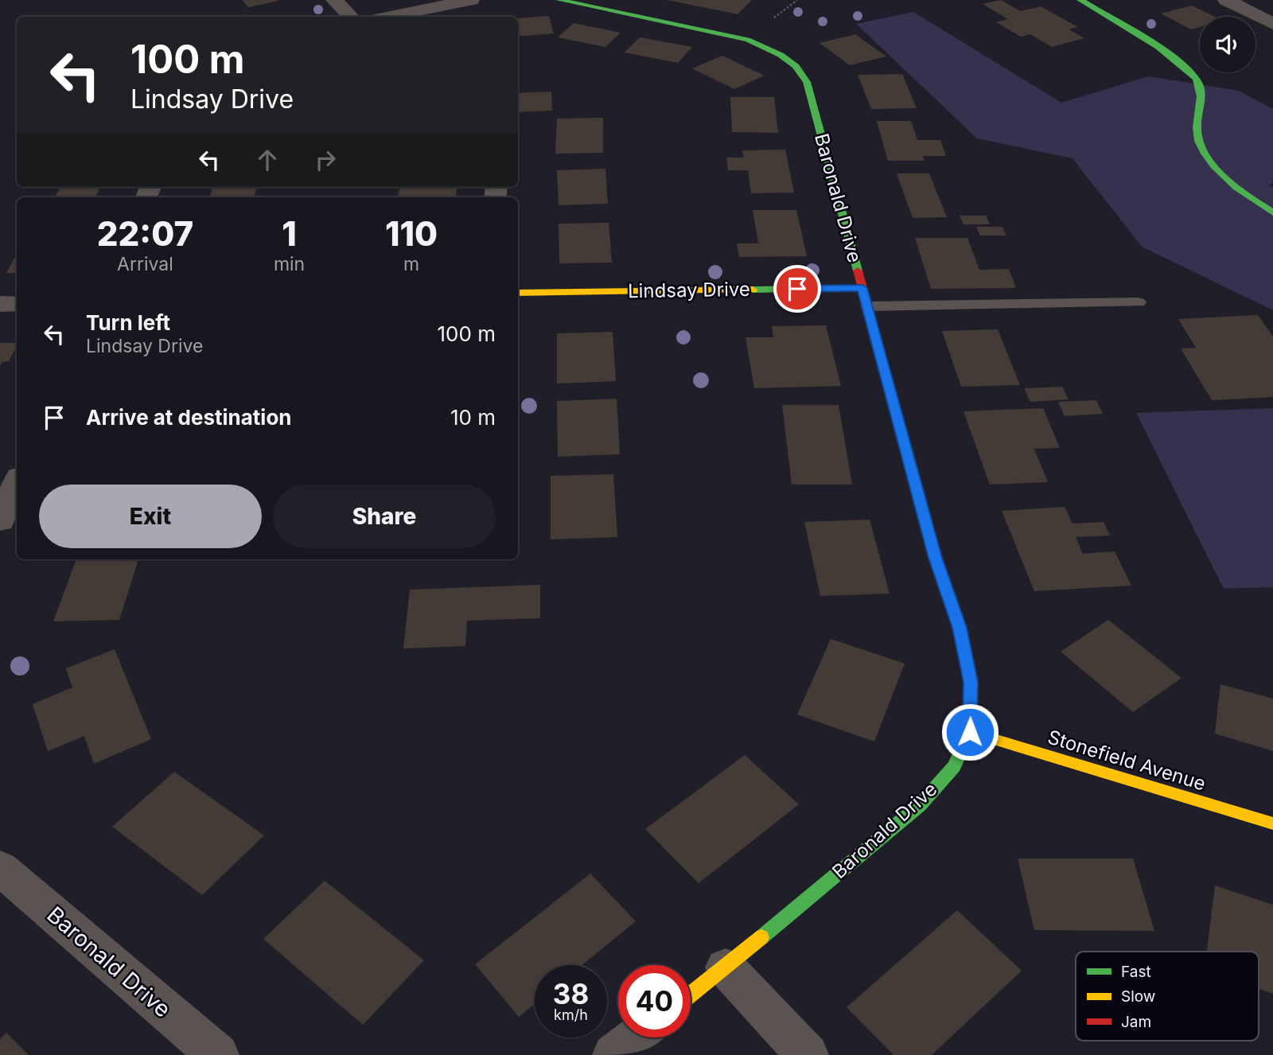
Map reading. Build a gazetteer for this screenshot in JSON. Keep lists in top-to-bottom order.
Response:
{
  "streets": {
    "street": ["Baronald Drive", "Lindsay Drive", "Stonefield Avenue"]
  },
  "crossings": [
    ["Baronald Drive", "Lindsay Drive"],
    ["Baronald Drive", "Stonefield Avenue"]
  ],
  "legend": ["Fast", "Slow", "Jam"],
  "page": {
    "turn": ["100 m", "Lindsay Drive"],
    "eta": [
      "22:07",
      "Arrival",
      "1",
      "min",
      "110",
      "m"
    ],
    "list": [
      {
        "name": "Turn left",
        "note": "Lindsay Drive",
        "value": "100 m"
      },
      {
        "name": "Arrive at destination",
        "value": "10 m"
      }
    ],
    "buttons": ["Exit", "Share"],
    "speed": "38 km/h",
    "limit": "40"
  }
}
